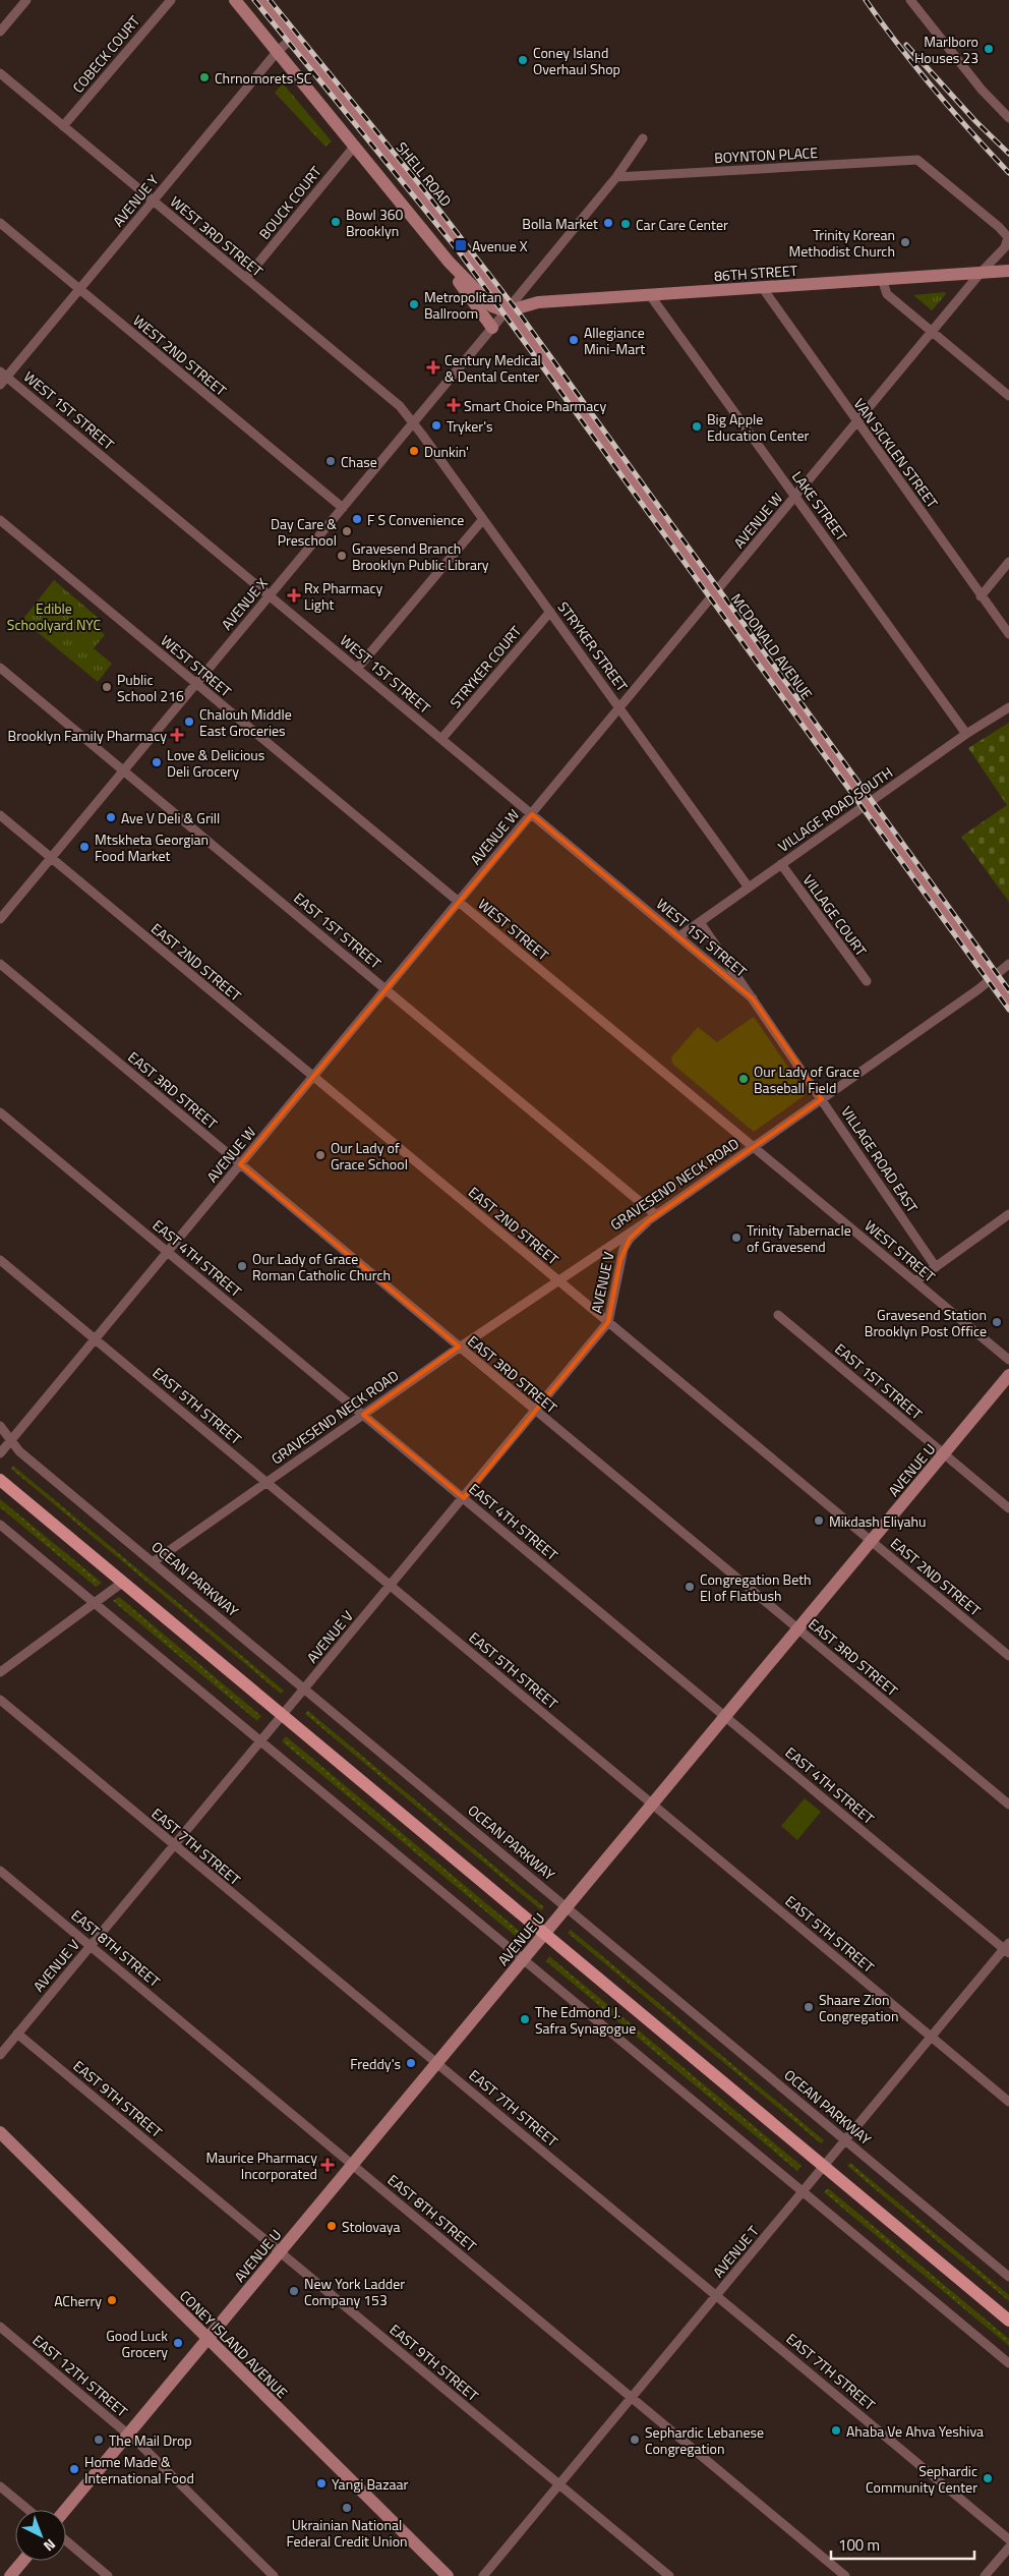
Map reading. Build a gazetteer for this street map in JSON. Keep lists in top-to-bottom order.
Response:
{
  "streets": {
    "main road": [
      "SHELL ROAD",
      "86TH STREET",
      "MCDONALD AVENUE",
      "AVENUE U",
      "CONEY ISLAND AVENUE"
    ],
    "street": [
      "COBECK COURT",
      "BOYNTON PLACE",
      "AVENUE Y",
      "BOUCK COURT",
      "WEST 3RD STREET",
      "WEST 2ND STREET",
      "WEST 1ST STREET",
      "VAN SICKLEN STREET",
      "LAKE STREET",
      "AVENUE W",
      "AVENUE X",
      "STRYKER STREET",
      "WEST STREET",
      "STRYKER COURT",
      "VILLAGE ROAD SOUTH",
      "VILLAGE COURT",
      "EAST 1ST STREET",
      "EAST 2ND STREET",
      "EAST 3RD STREET",
      "VILLAGE ROAD EAST",
      "GRAVESEND NECK ROAD",
      "EAST 4TH STREET",
      "AVENUE V",
      "EAST 5TH STREET",
      "OCEAN PARKWAY",
      "EAST 7TH STREET",
      "EAST 8TH STREET",
      "EAST 9TH STREET",
      "AVENUE T",
      "EAST 12TH STREET"
    ]
  },
  "crossings": [
    ["COBECK COURT", "WEST 3RD STREET"],
    ["BOYNTON PLACE", "AVENUE W"],
    ["BOYNTON PLACE", "AVENUE X"],
    ["SHELL ROAD", "AVENUE Y"],
    ["SHELL ROAD", "86TH STREET"],
    ["SHELL ROAD", "AVENUE X"],
    ["SHELL ROAD", "MCDONALD AVENUE"],
    ["AVENUE Y", "WEST 3RD STREET"],
    ["AVENUE Y", "WEST 2ND STREET"],
    ["AVENUE Y", "WEST 1ST STREET"],
    ["BOUCK COURT", "WEST 3RD STREET"],
    ["WEST 3RD STREET", "AVENUE X"],
    ["WEST 3RD STREET", "STRYKER STREET"],
    ["86TH STREET", "VAN SICKLEN STREET"],
    ["86TH STREET", "LAKE STREET"],
    ["86TH STREET", "AVENUE W"],
    ["86TH STREET", "AVENUE X"],
    ["86TH STREET", "MCDONALD AVENUE"],
    ["WEST 2ND STREET", "AVENUE X"],
    ["WEST 1ST STREET", "AVENUE W"],
    ["WEST 1ST STREET", "AVENUE X"],
    ["WEST 1ST STREET", "STRYKER COURT"],
    ["WEST 1ST STREET", "VILLAGE ROAD SOUTH"],
    ["WEST 1ST STREET", "VILLAGE ROAD EAST"],
    ["VAN SICKLEN STREET", "AVENUE W"],
    ["LAKE STREET", "AVENUE W"],
    ["LAKE STREET", "VILLAGE ROAD SOUTH"],
    ["AVENUE W", "STRYKER STREET"],
    ["AVENUE W", "MCDONALD AVENUE"],
    ["AVENUE W", "WEST STREET"],
    ["AVENUE W", "EAST 1ST STREET"],
    ["AVENUE W", "EAST 2ND STREET"],
    ["AVENUE W", "EAST 3RD STREET"],
    ["AVENUE W", "EAST 4TH STREET"],
    ["AVENUE W", "EAST 5TH STREET"],
    ["AVENUE W", "OCEAN PARKWAY"],
    ["AVENUE X", "STRYKER STREET"],
    ["AVENUE X", "MCDONALD AVENUE"],
    ["AVENUE X", "WEST STREET"],
    ["AVENUE X", "EAST 1ST STREET"],
    ["AVENUE X", "EAST 2ND STREET"],
    ["STRYKER STREET", "STRYKER COURT"],
    ["STRYKER STREET", "VILLAGE ROAD SOUTH"],
    ["MCDONALD AVENUE", "VILLAGE ROAD SOUTH"],
    ["MCDONALD AVENUE", "GRAVESEND NECK ROAD"],
    ["WEST STREET", "GRAVESEND NECK ROAD"],
    ["VILLAGE ROAD SOUTH", "VILLAGE COURT"],
    ["VILLAGE ROAD SOUTH", "VILLAGE ROAD EAST"],
    ["EAST 1ST STREET", "GRAVESEND NECK ROAD"],
    ["EAST 1ST STREET", "AVENUE U"],
    ["EAST 2ND STREET", "GRAVESEND NECK ROAD"],
    ["EAST 2ND STREET", "AVENUE V"],
    ["EAST 2ND STREET", "AVENUE U"],
    ["EAST 3RD STREET", "GRAVESEND NECK ROAD"],
    ["EAST 3RD STREET", "AVENUE V"],
    ["EAST 3RD STREET", "AVENUE U"],
    ["VILLAGE ROAD EAST", "GRAVESEND NECK ROAD"],
    ["GRAVESEND NECK ROAD", "EAST 4TH STREET"],
    ["GRAVESEND NECK ROAD", "AVENUE V"],
    ["GRAVESEND NECK ROAD", "EAST 5TH STREET"],
    ["GRAVESEND NECK ROAD", "OCEAN PARKWAY"],
    ["EAST 4TH STREET", "AVENUE V"],
    ["EAST 4TH STREET", "AVENUE U"],
    ["EAST 4TH STREET", "AVENUE T"],
    ["AVENUE V", "EAST 5TH STREET"],
    ["AVENUE V", "OCEAN PARKWAY"],
    ["AVENUE V", "EAST 7TH STREET"],
    ["AVENUE V", "EAST 8TH STREET"],
    ["AVENUE V", "EAST 9TH STREET"],
    ["EAST 5TH STREET", "AVENUE U"],
    ["EAST 5TH STREET", "AVENUE T"],
    ["AVENUE U", "OCEAN PARKWAY"],
    ["AVENUE U", "EAST 7TH STREET"],
    ["AVENUE U", "EAST 8TH STREET"],
    ["AVENUE U", "EAST 9TH STREET"],
    ["AVENUE U", "CONEY ISLAND AVENUE"],
    ["AVENUE U", "EAST 12TH STREET"],
    ["OCEAN PARKWAY", "AVENUE T"],
    ["EAST 7TH STREET", "AVENUE T"],
    ["EAST 8TH STREET", "AVENUE T"],
    ["EAST 9TH STREET", "AVENUE T"]
  ],
  "parks": ["Edible Schoolyard NYC"],
  "places": {
    "other": [
      "Marlboro Houses 23",
      "Coney Island Overhaul Shop",
      "Chrnomorets SC",
      "Bowl 360 Brooklyn",
      "Bolla Market",
      "Car Care Center",
      "Trinity Korean Methodist Church",
      "Metropolitan Ballroom",
      "Allegiance Mini-Mart",
      "Tryker's",
      "Big Apple Education Center",
      "Dunkin'",
      "Chase",
      "F S Convenience",
      "Day Care & Preschool",
      "Gravesend Branch Brooklyn Public Library",
      "Public School 216",
      "Chalouh Middle East Groceries",
      "Love & Delicious Deli Grocery",
      "Ave V Deli & Grill",
      "Mtskheta Georgian Food Market",
      "Our Lady of Grace Baseball Field",
      "Our Lady of Grace School",
      "Trinity Tabernacle of Gravesend",
      "Our Lady of Grace Roman Catholic Church",
      "Gravesend Station Brooklyn Post Office",
      "Mikdash Eliyahu",
      "Congregation Beth El of Flatbush",
      "Shaare Zion Congregation",
      "The Edmond J. Safra Synagogue",
      "Freddy's",
      "Stolovaya",
      "New York Ladder Company 153",
      "ACherry",
      "Good Luck Grocery",
      "Ahaba Ve Ahva Yeshiva",
      "The Mail Drop",
      "Sephardic Lebanese Congregation",
      "Home Made & International Food",
      "Sephardic Community Center",
      "Yangi Bazaar",
      "Ukrainian National Federal Credit Union"
    ],
    "transit": ["Avenue X"],
    "health": [
      "Century Medical & Dental Center",
      "Smart Choice Pharmacy",
      "Rx Pharmacy Light",
      "Brooklyn Family Pharmacy",
      "Maurice Pharmacy Incorporated"
    ]
  },
  "scale_bar": "100 m",
  "north": "bottom right"
}
